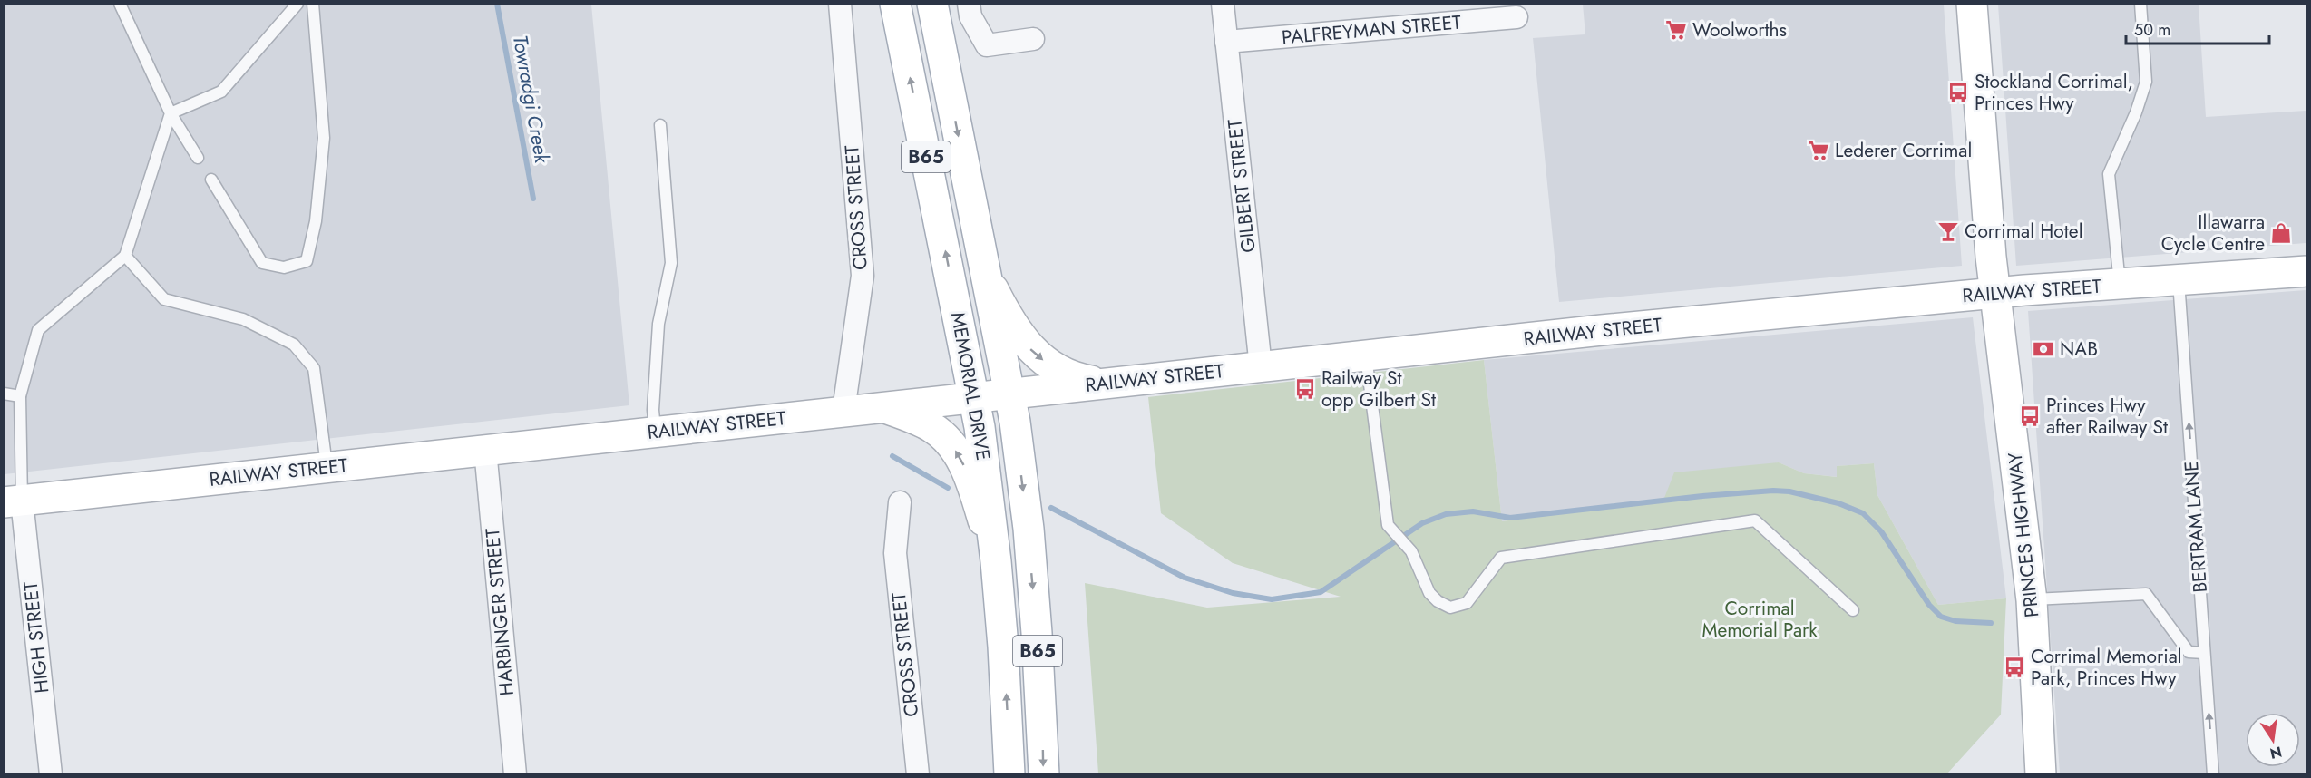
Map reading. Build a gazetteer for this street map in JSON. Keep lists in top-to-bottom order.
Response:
{
  "streets": {
    "main road": [
      "B65",
      "RAILWAY STREET",
      "MEMORIAL DRIVE",
      "PRINCES HIGHWAY"
    ],
    "street": [
      "PALFREYMAN STREET",
      "GILBERT STREET",
      "CROSS STREET",
      "HARBINGER STREET",
      "HIGH STREET"
    ],
    "lane": ["BERTRAM LANE"]
  },
  "crossings": [
    ["PALFREYMAN STREET", "GILBERT STREET"],
    ["GILBERT STREET", "RAILWAY STREET"],
    ["CROSS STREET", "RAILWAY STREET"],
    ["RAILWAY STREET", "MEMORIAL DRIVE"],
    ["RAILWAY STREET", "BERTRAM LANE"],
    ["RAILWAY STREET", "PRINCES HIGHWAY"],
    ["RAILWAY STREET", "HARBINGER STREET"],
    ["RAILWAY STREET", "HIGH STREET"]
  ],
  "one_way": ["BERTRAM LANE"],
  "water": ["Towradgi Creek"],
  "parks": ["Corrimal Memorial Park"],
  "places": {
    "supermarket": ["Woolworths", "Lederer Corrimal"],
    "bus stop": [
      "Stockland Corrimal, Princes Hwy",
      "Railway St opp Gilbert St",
      "Princes Hwy after Railway St",
      "Corrimal Memorial Park, Princes Hwy"
    ],
    "bar": ["Corrimal Hotel"],
    "shop": ["Illawarra Cycle Centre"],
    "bank": ["NAB"]
  },
  "scale_bar": "50 m",
  "north": "bottom"
}
